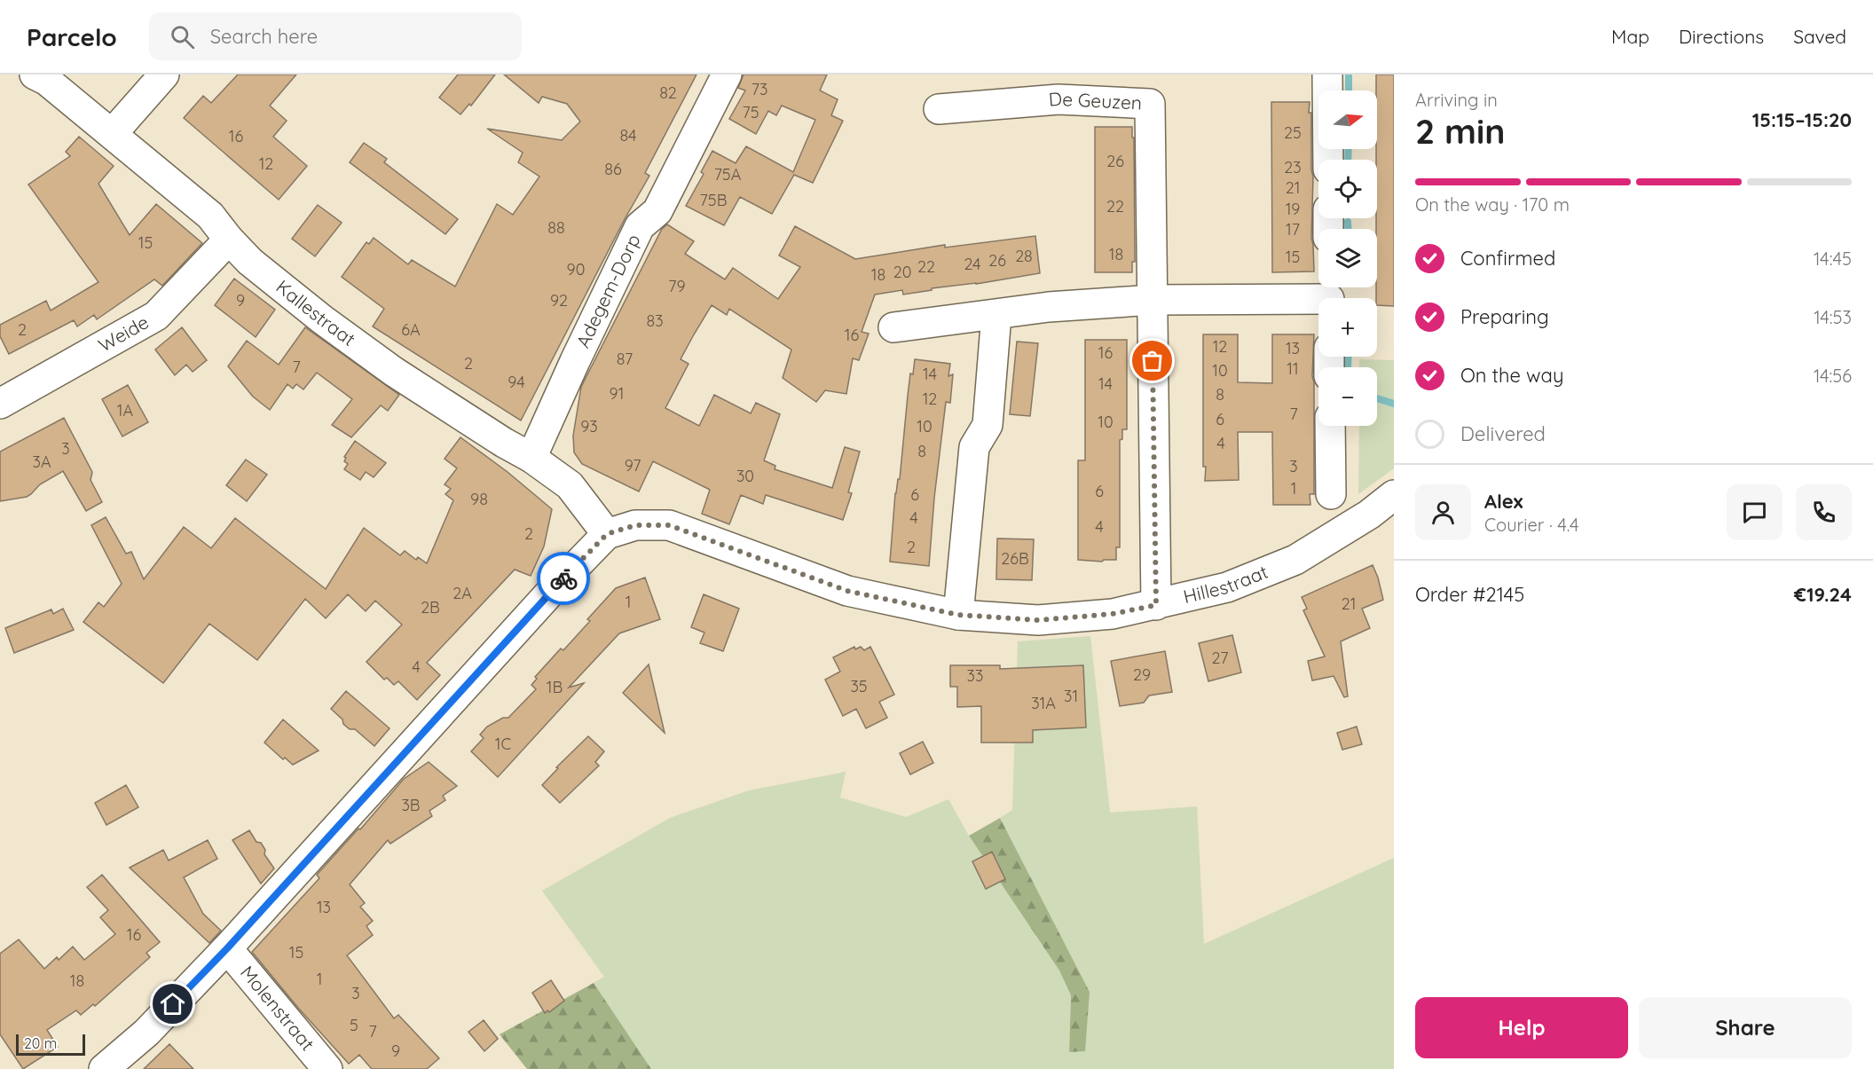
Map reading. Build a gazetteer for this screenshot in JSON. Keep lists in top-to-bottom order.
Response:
{
  "streets": {
    "street": [
      "De Geuzen",
      "Adegem-Dorp",
      "Kallestraat",
      "Weide",
      "Hillestraat",
      "Molenstraat"
    ]
  },
  "crossings": [
    ["De Geuzen", "Hillestraat"],
    ["Adegem-Dorp", "Kallestraat"],
    ["Kallestraat", "Weide"],
    ["Kallestraat", "Hillestraat"]
  ],
  "house_numbers": [
    "73",
    "82",
    "75",
    "25",
    "84",
    "16",
    "26",
    "12",
    "23",
    "86",
    "75A",
    "21",
    "75B",
    "22",
    "19",
    "88",
    "17",
    "15",
    "18",
    "28",
    "15",
    "26",
    "24",
    "22",
    "90",
    "20",
    "18",
    "79",
    "9",
    "92",
    "83",
    "2",
    "6A",
    "16",
    "12",
    "13",
    "16",
    "87",
    "2",
    "7",
    "11",
    "10",
    "14",
    "94",
    "14",
    "91",
    "8",
    "12",
    "1A",
    "7",
    "6",
    "10",
    "93",
    "10",
    "4",
    "3",
    "8",
    "3A",
    "97",
    "3",
    "30",
    "1",
    "6",
    "6",
    "98",
    "4",
    "4",
    "2",
    "2",
    "26B",
    "2A",
    "1",
    "21",
    "2B",
    "27",
    "4",
    "29",
    "33",
    "35",
    "1B",
    "31",
    "31A",
    "1C",
    "3B",
    "13",
    "16",
    "15",
    "1",
    "18",
    "3",
    "5",
    "7",
    "9"
  ],
  "scale_bar": "20 m",
  "north": "right",
  "page": {
    "header": "Parcelo",
    "search": "Search here",
    "nav": ["Map", "Directions", "Saved"],
    "heading": ["2 min", "Arriving in", "15:15–15:20"],
    "panel": [
      "Alex",
      "Courier · 4.4",
      "Order #2145",
      "€19.24"
    ],
    "map_buttons": ["+", "−"],
    "bar": "On the way · 170 m",
    "list": [
      ["Confirmed", "14:45"],
      ["Preparing", "14:53"],
      ["On the way", "14:56"],
      "Delivered"
    ],
    "buttons": ["Help", "Share"],
    "scale": "20 m"
  }
}
